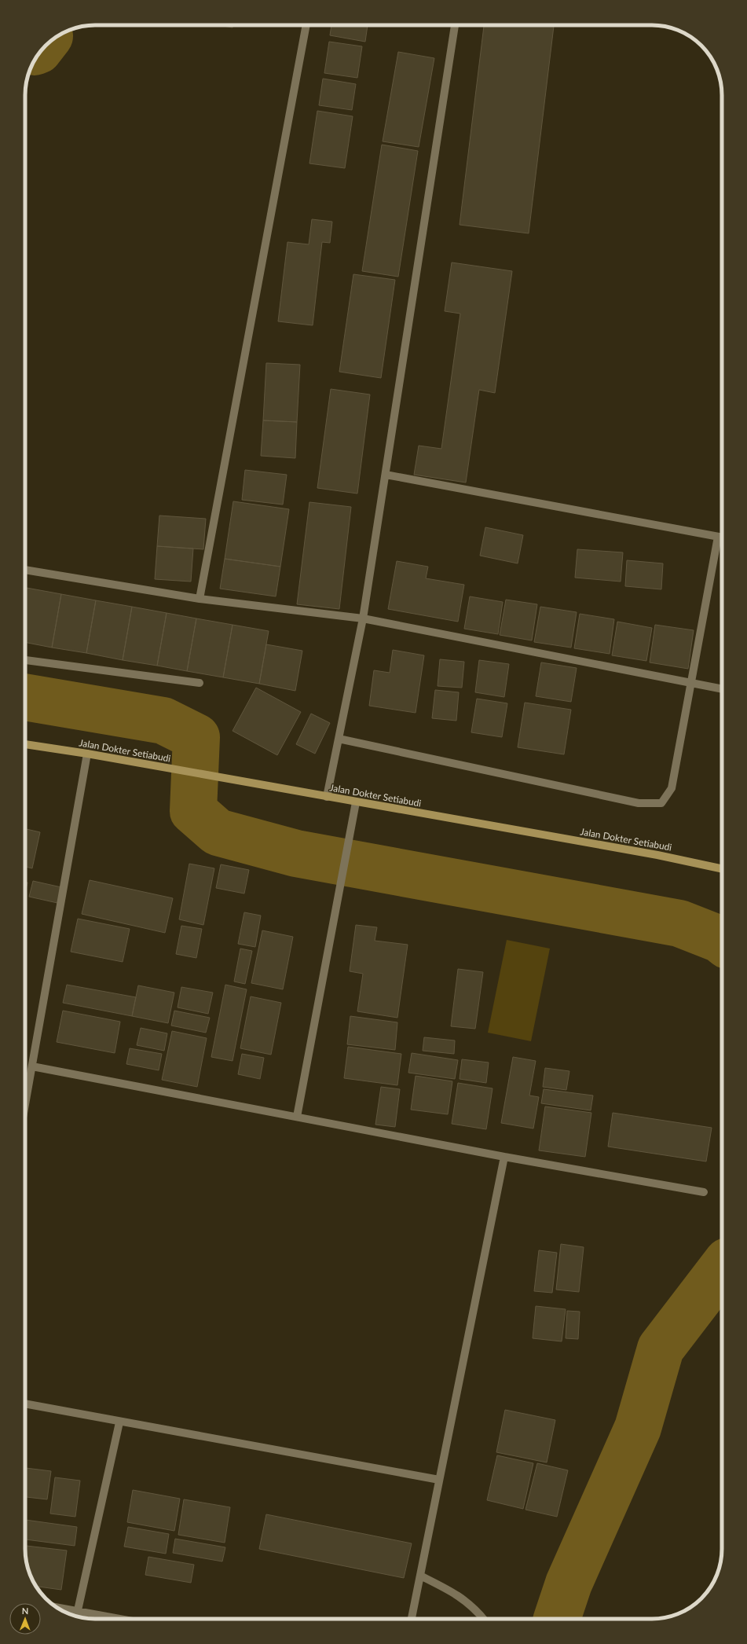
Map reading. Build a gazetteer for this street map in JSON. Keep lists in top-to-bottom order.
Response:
{
  "streets": {
    "main road": ["Jalan Dokter Setiabudi"]
  },
  "north": "top"
}
